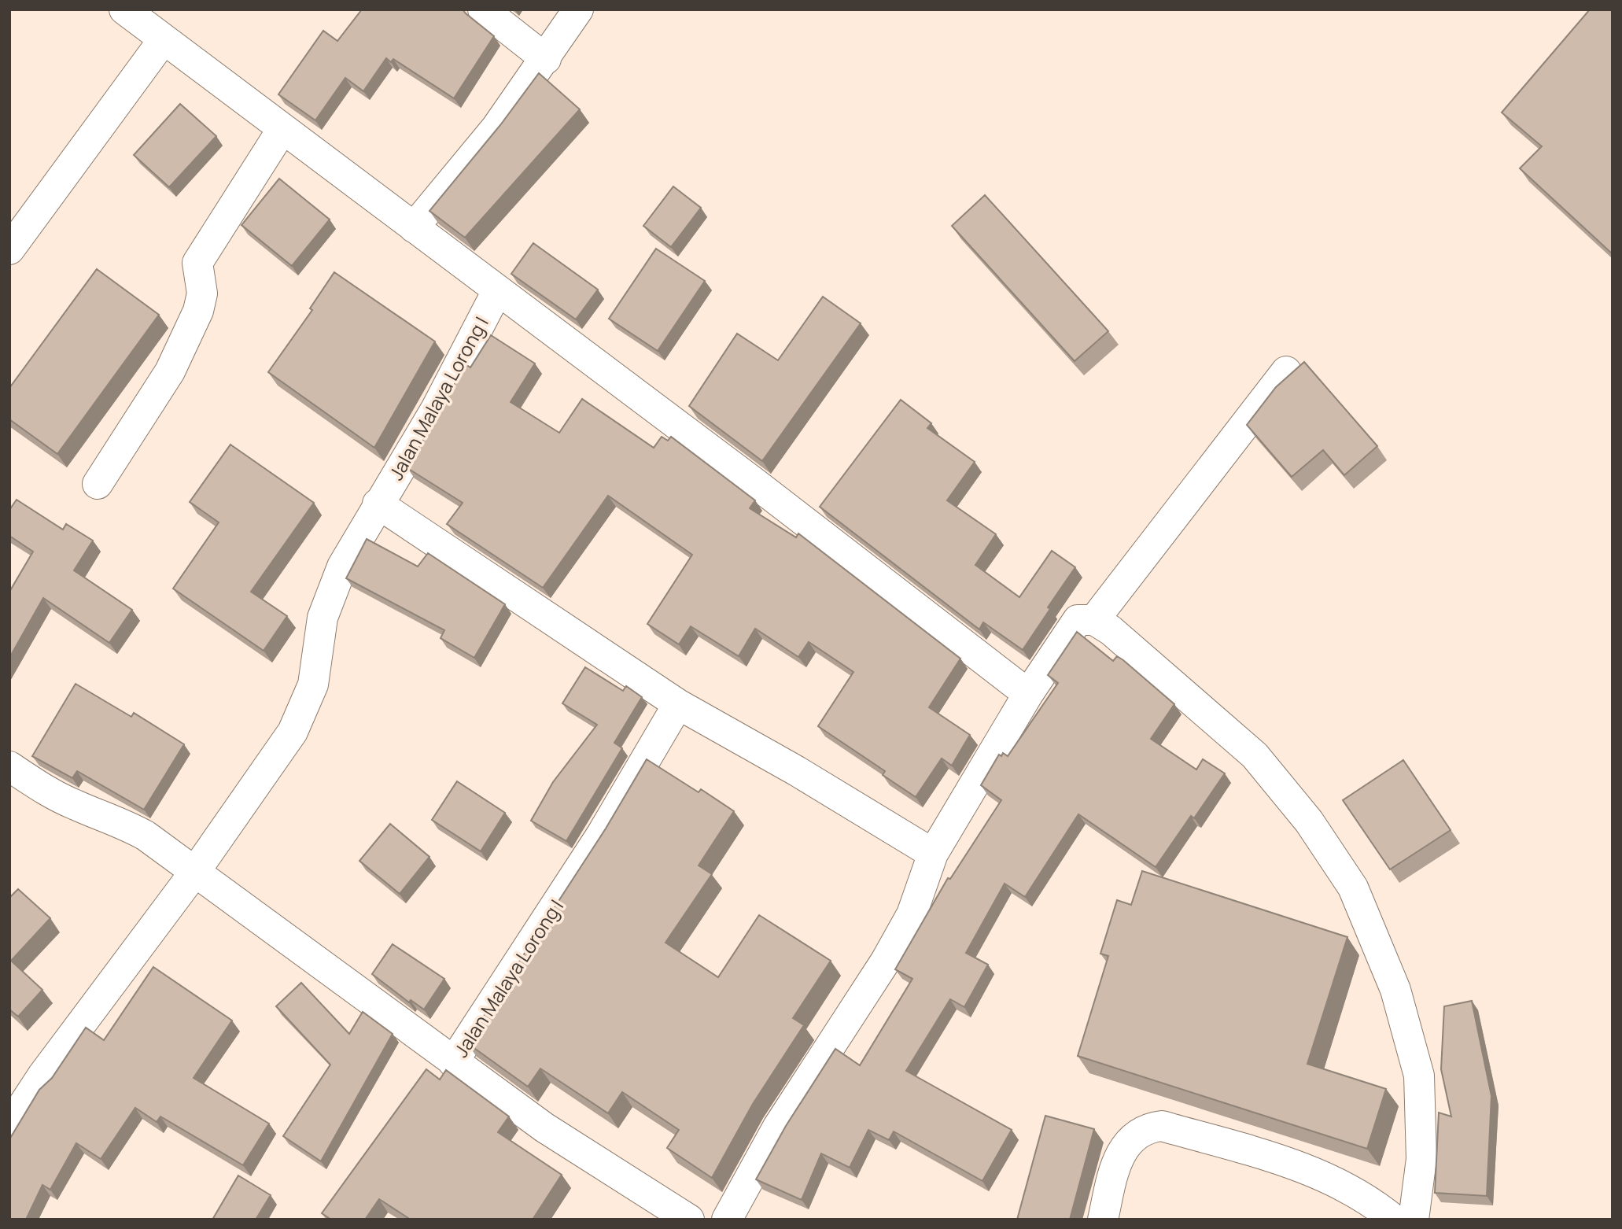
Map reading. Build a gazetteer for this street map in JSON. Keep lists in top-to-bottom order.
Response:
{
  "streets": {
    "street": ["Jalan Malaya Lorong I"]
  }
}
